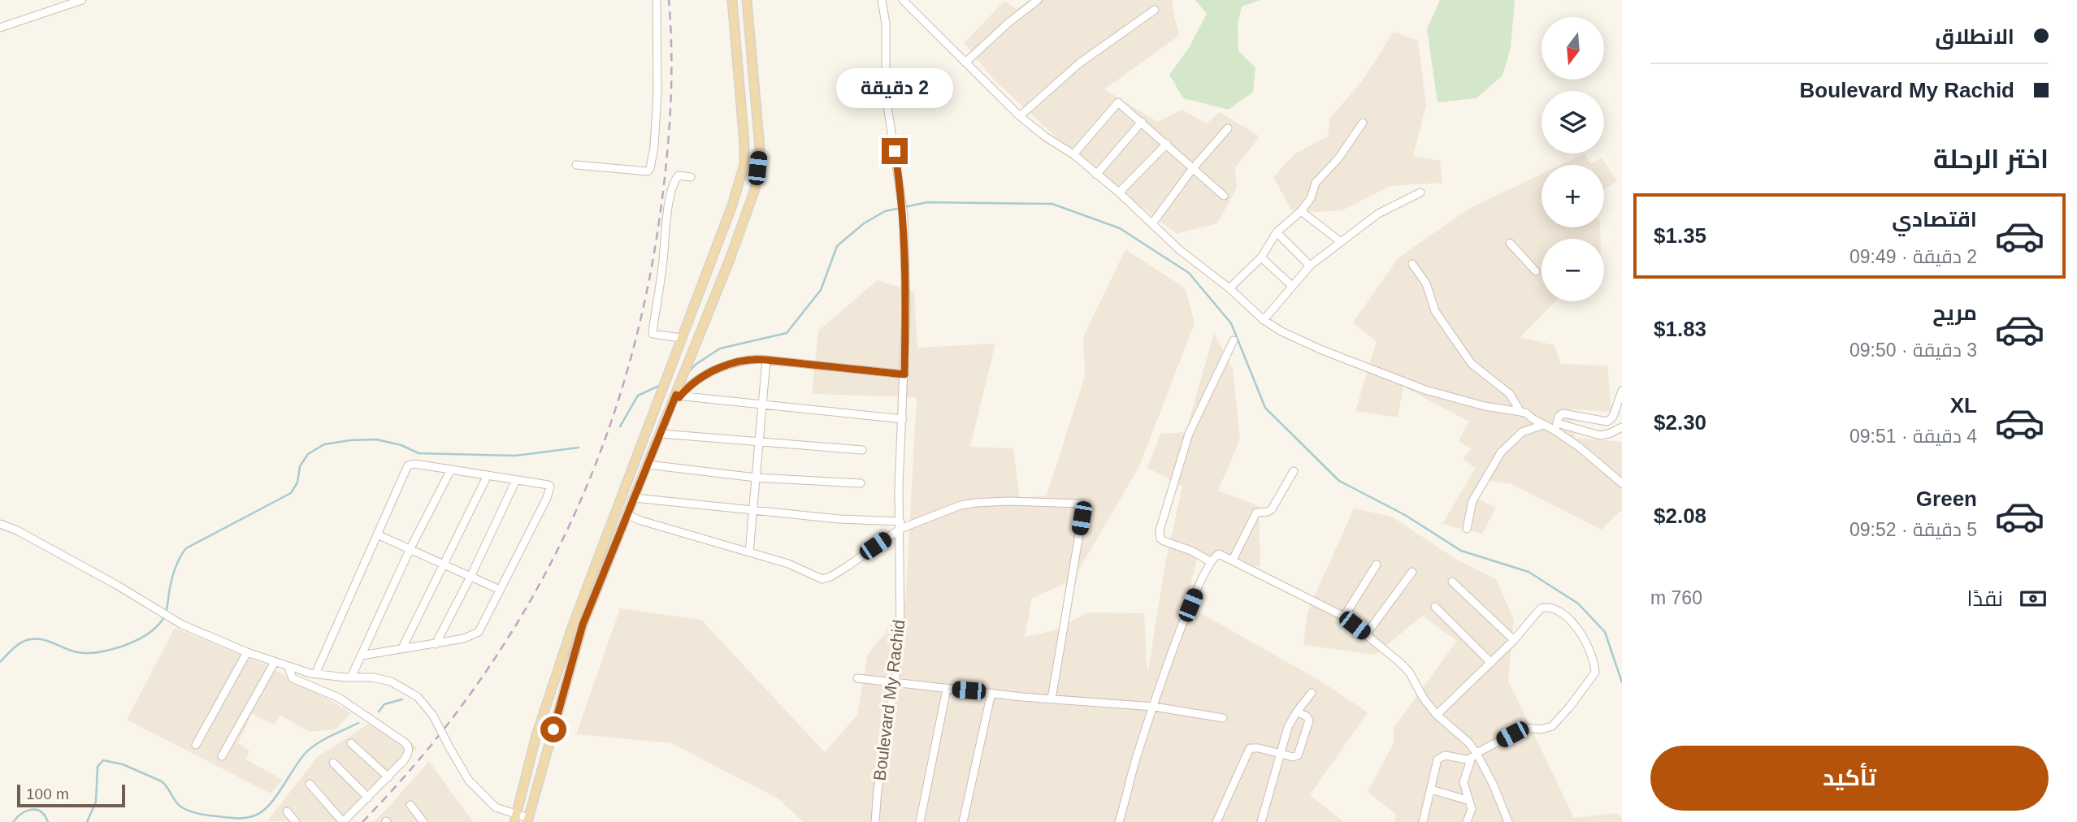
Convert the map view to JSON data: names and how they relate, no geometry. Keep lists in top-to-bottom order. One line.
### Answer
{"streets":{"street":["Boulevard My Rachid"]},"scale_bar":"100 m","north":"bottom","page":{"banner":["الانطلاق","Boulevard My Rachid"],"map_buttons":["+","−"],"bubble":"2 دقيقة","heading":"اختر الرحلة","list":[{"name":"اقتصادي","note":"2 دقيقة · 09:49","value":"$1.35"},{"name":"مريح","note":"3 دقيقة · 09:50","value":"$1.83"},{"name":"XL","note":"4 دقيقة · 09:51","value":"$2.30"},{"name":"Green","note":"5 دقيقة · 09:52","value":"$2.08"}],"pay":["نقدًا","760 m"],"buttons":"تأكيد","scale":"100 m"}}
